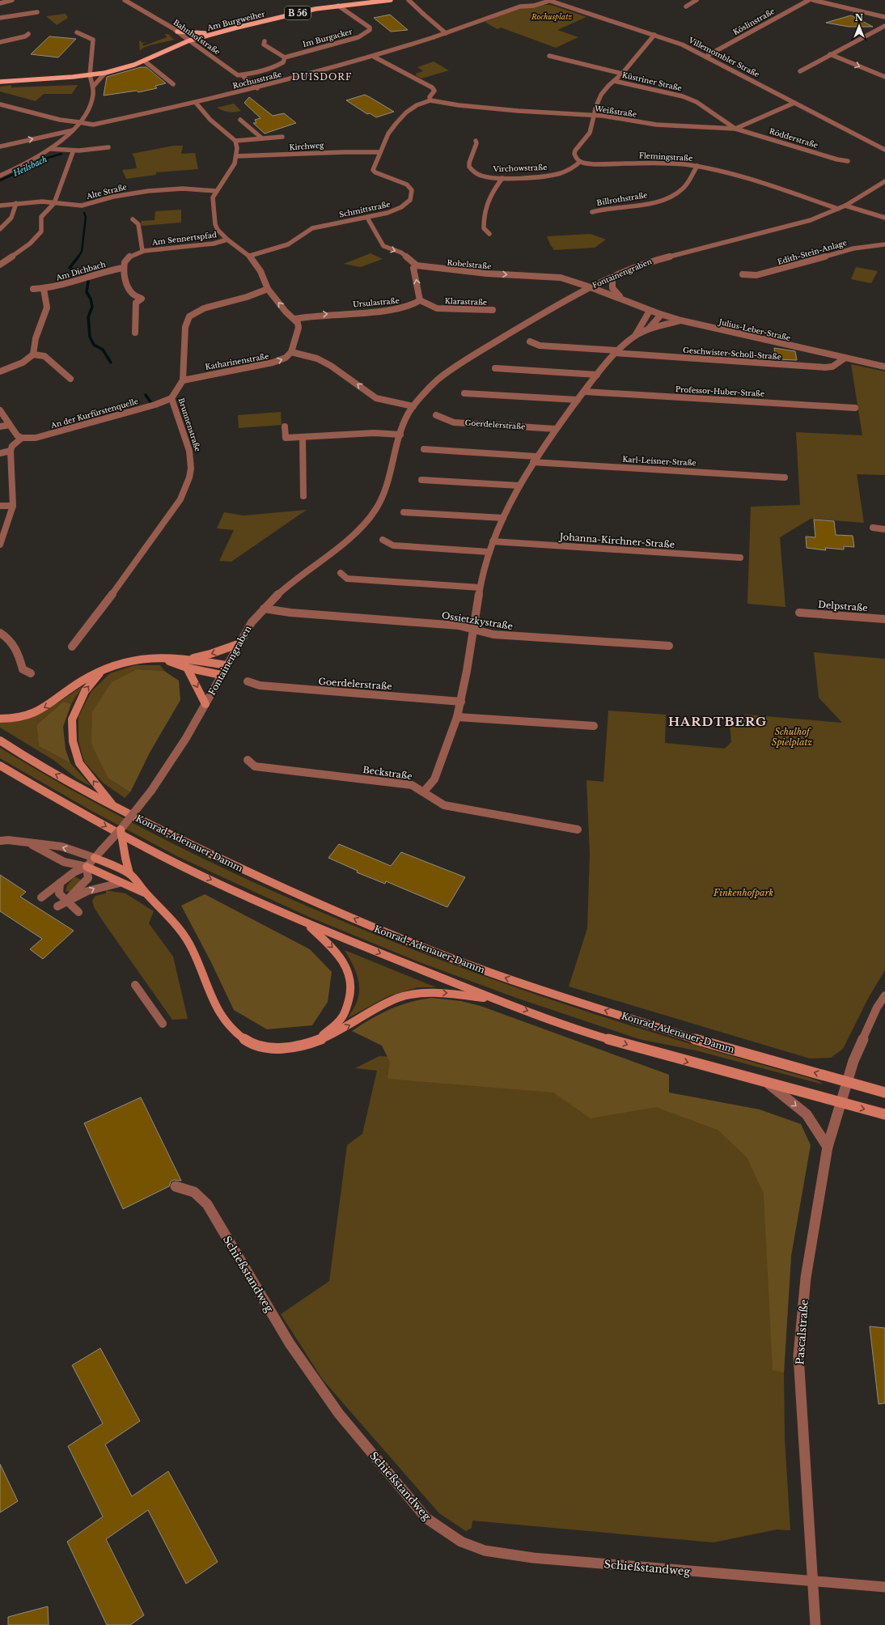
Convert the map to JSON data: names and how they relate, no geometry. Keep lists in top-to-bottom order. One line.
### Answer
{"streets":{"main road":["B 56","Am Burgweiher","Konrad-Adenauer-Damm"],"street":["Köslinstraße","Bahnhofstraße","Im Burgacker","Villemombler Straße","Rochusstraße","Küstriner Straße","Weißstraße","Rödderstraße","Kirchweg","Flemingstraße","Virchowstraße","Alte Straße","Billrothstraße","Schmittstraße","Am Sennertspfad","Edith-Stein-Anlage","Robelstraße","Am Dichbach","Fontainengraben","Klarastraße","Ursulastraße","Julius-Leber-Straße","Geschwister-Scholl-Straße","Katharinenstraße","Professor-Huber-Straße","An der Kurfürstenquelle","Brunnenstraße","Goerdelerstraße","Karl-Leisner-Straße","Johanna-Kirchner-Straße","Delpstraße","Ossietzkystraße","Beckstraße","Schießstandweg","Pascalstraße"]},"crossings":[["Am Burgweiher","Bahnhofstraße"],["Am Burgweiher","Im Burgacker"],["Köslinstraße","Villemombler Straße"],["Bahnhofstraße","Im Burgacker"],["Bahnhofstraße","Rochusstraße"],["Villemombler Straße","Rochusstraße"],["Villemombler Straße","Weißstraße"],["Küstriner Straße","Weißstraße"],["Küstriner Straße","Rödderstraße"],["Weißstraße","Rödderstraße"],["Weißstraße","Schmittstraße"],["Kirchweg","Schmittstraße"],["Flemingstraße","Virchowstraße"],["Flemingstraße","Billrothstraße"],["Flemingstraße","Fontainengraben"],["Am Sennertspfad","Am Dichbach"],["Robelstraße","Fontainengraben"],["Robelstraße","Julius-Leber-Straße"],["Fontainengraben","Julius-Leber-Straße"],["Fontainengraben","Ossietzkystraße"],["Klarastraße","Ursulastraße"],["Julius-Leber-Straße","Geschwister-Scholl-Straße"],["Katharinenstraße","Brunnenstraße"],["An der Kurfürstenquelle","Brunnenstraße"],["Konrad-Adenauer-Damm","Pascalstraße"],["Schießstandweg","Pascalstraße"]],"one_way":["Robelstraße","Ursulastraße","Katharinenstraße"],"districts":["DUISDORF","HARDTBERG"],"water":["Heilsbach"],"parks":["Rochusplatz","Schulhof Spielplatz","Finkenhofpark"],"north":"top"}
